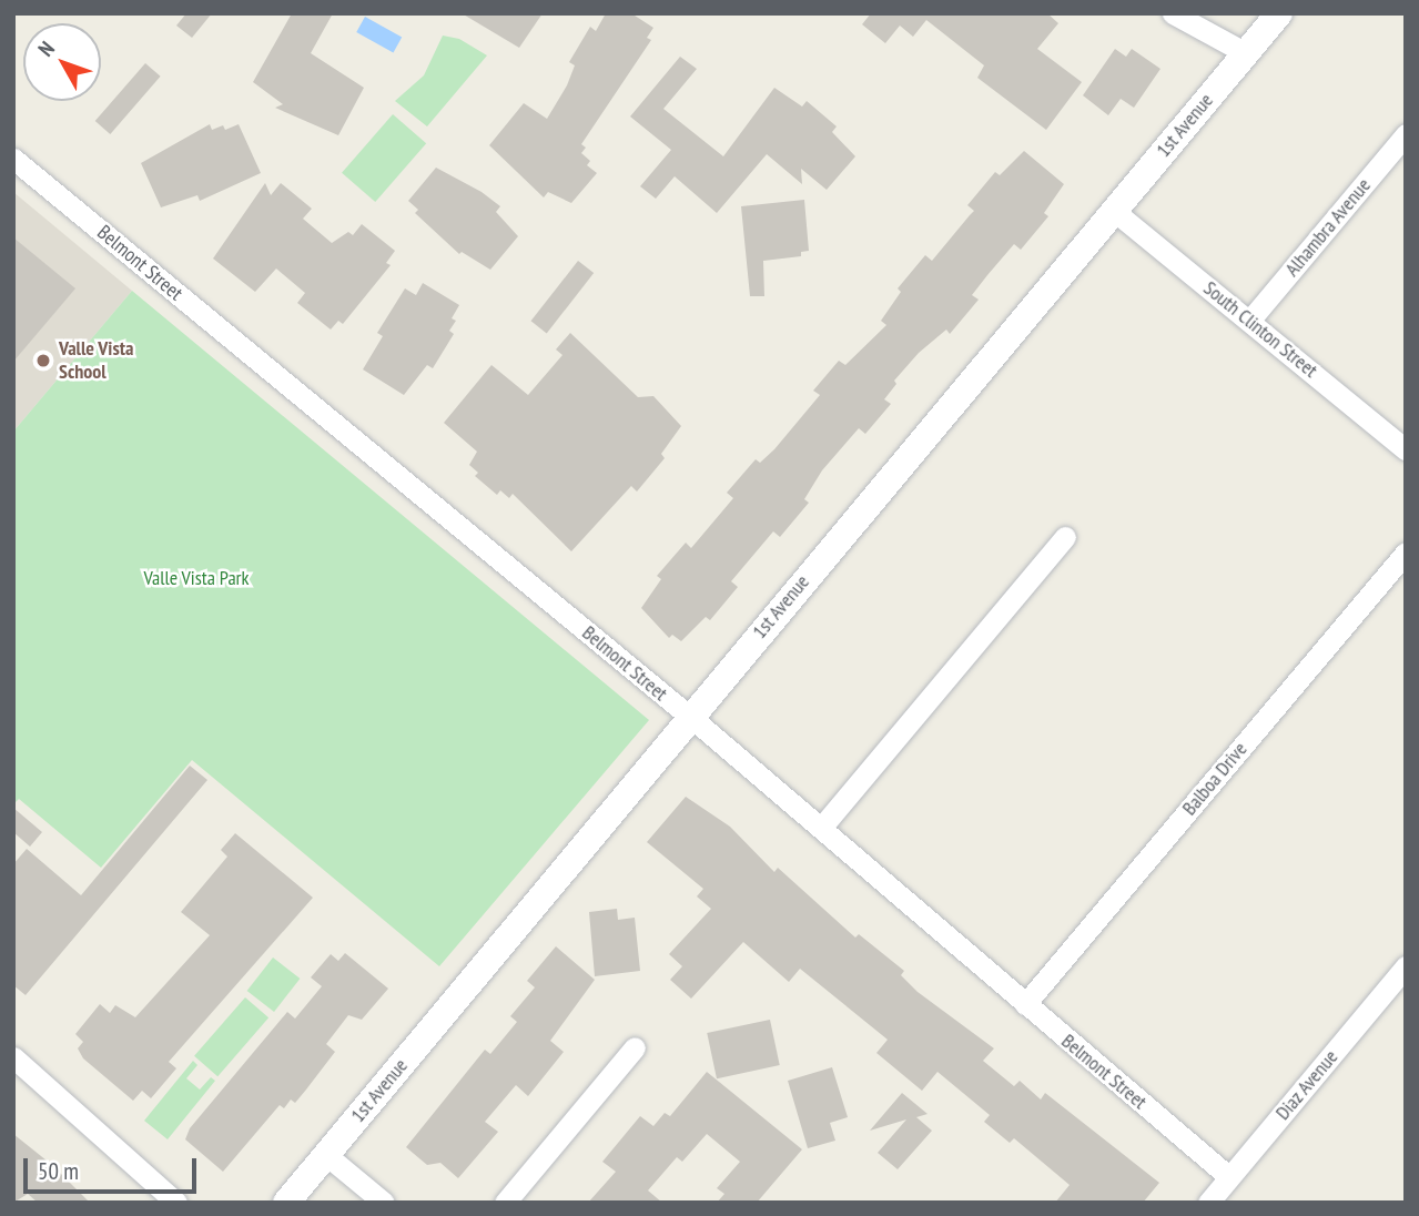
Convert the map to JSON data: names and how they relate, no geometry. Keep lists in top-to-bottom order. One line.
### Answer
{"streets":{"street":["1st Avenue","Alhambra Avenue","Belmont Street","South Clinton Street","Balboa Drive","Diaz Avenue"]},"crossings":[["1st Avenue","Belmont Street"],["1st Avenue","South Clinton Street"],["Alhambra Avenue","South Clinton Street"],["Belmont Street","Balboa Drive"],["Belmont Street","Diaz Avenue"]],"parks":["Valle Vista Park"],"places":["Valle Vista School"],"scale_bar":"50 m","north":"top left"}
